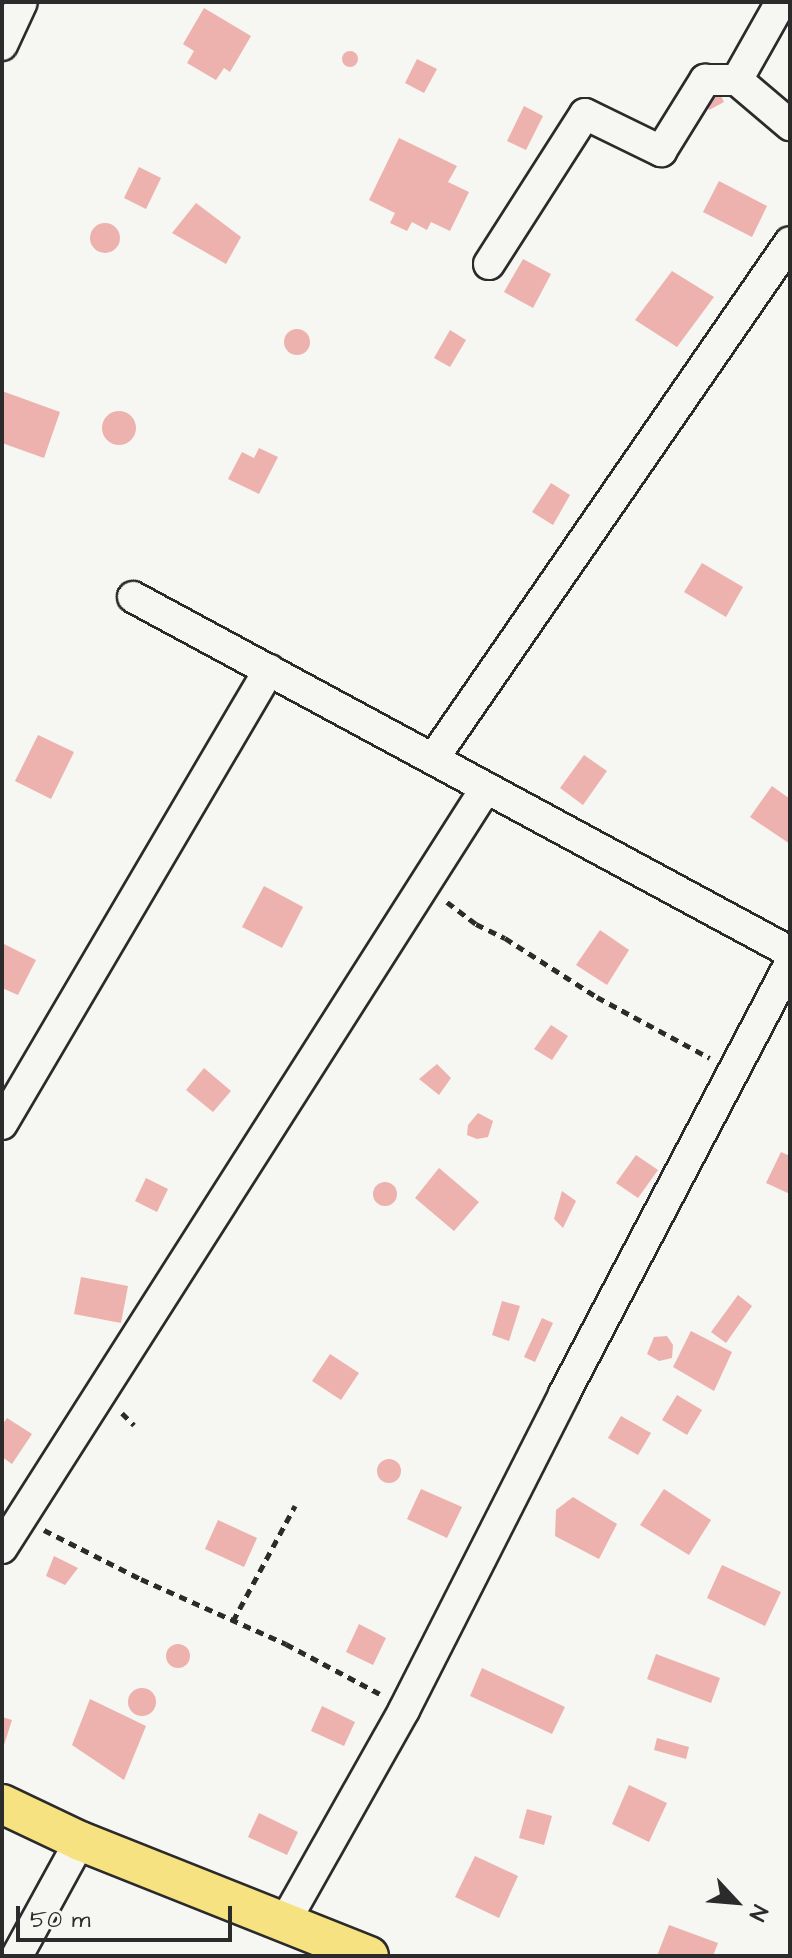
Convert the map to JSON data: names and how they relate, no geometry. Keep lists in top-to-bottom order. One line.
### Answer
{"scale_bar":"50 m","north":"bottom right"}
